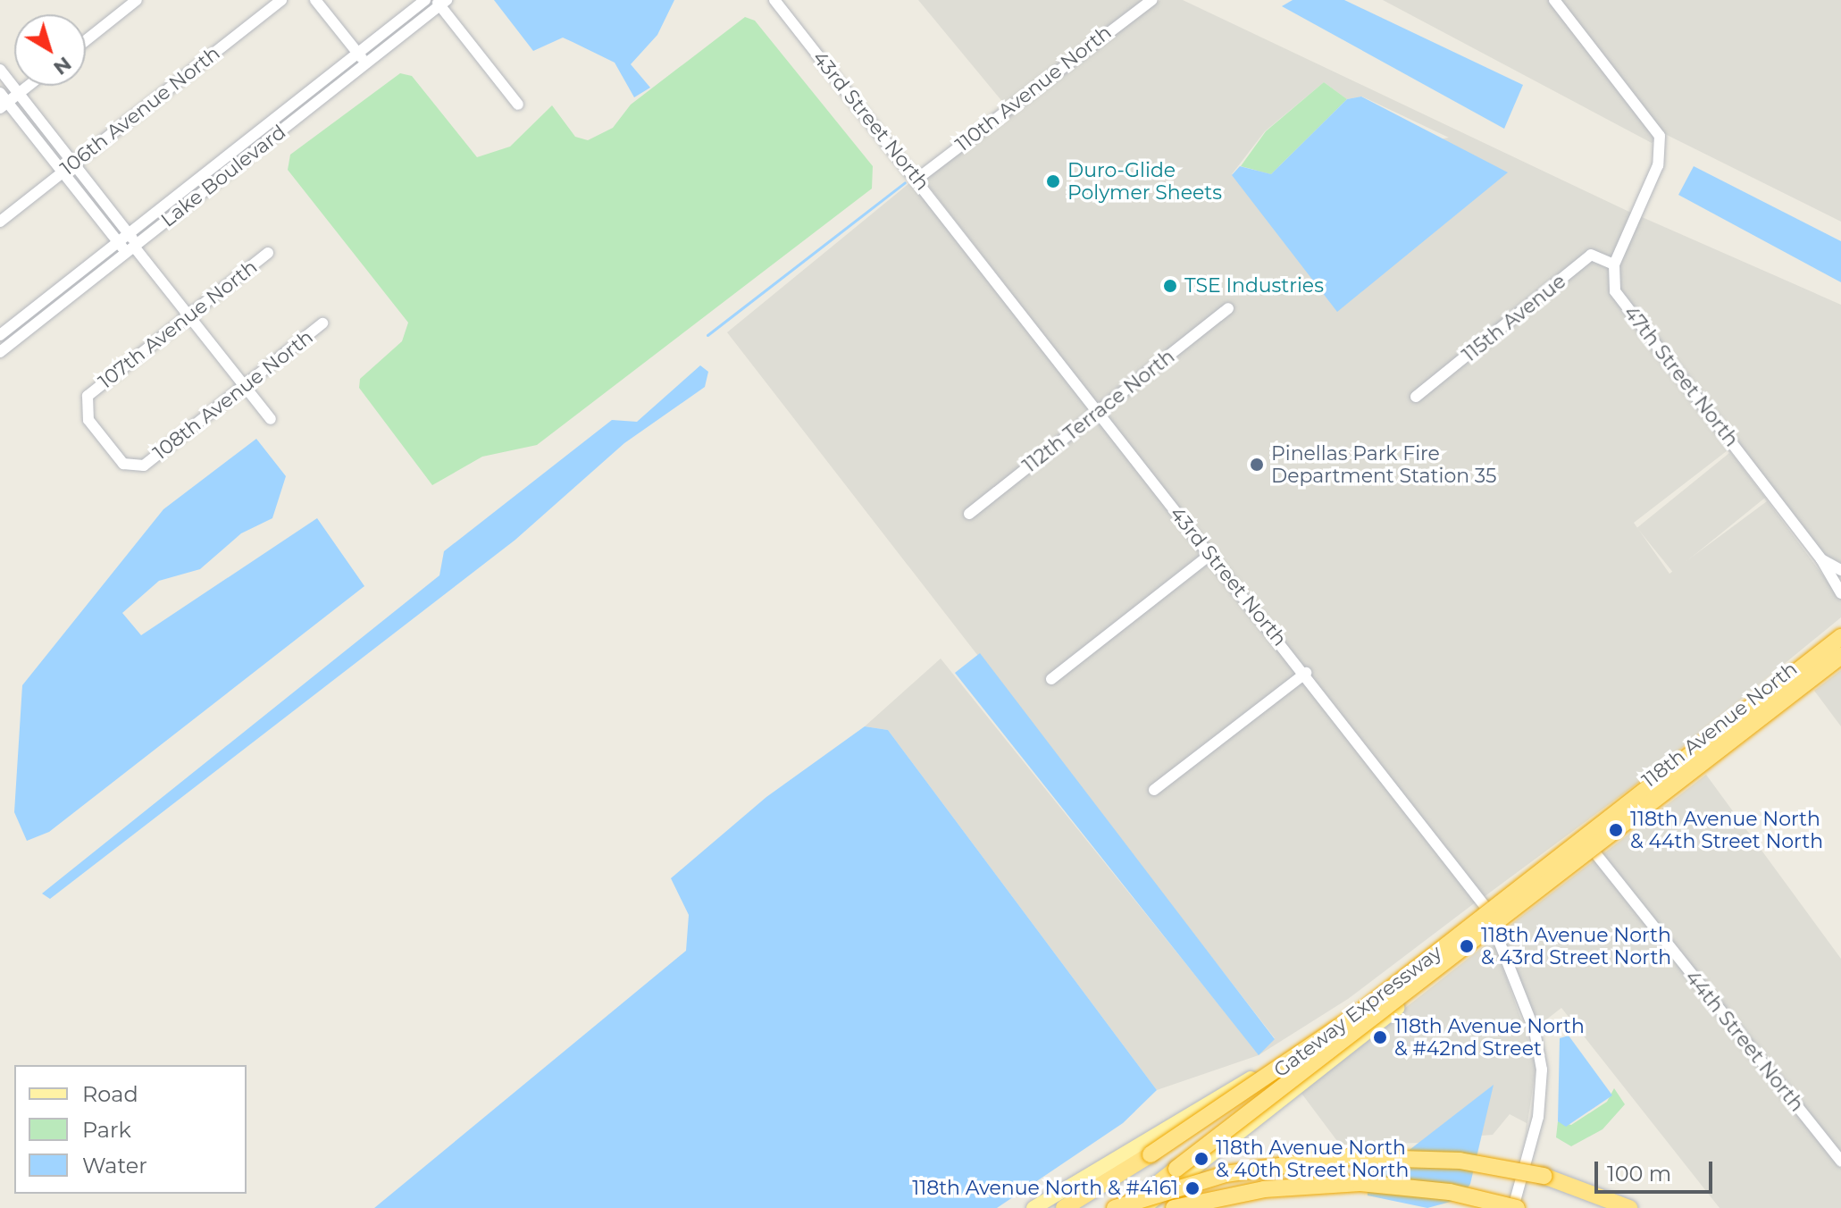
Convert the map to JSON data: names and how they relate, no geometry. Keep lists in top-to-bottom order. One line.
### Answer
{"streets":{"highway":["Gateway Expressway"],"main road":["118th Avenue North"],"street":["110th Avenue North","106th Avenue North","43rd Street North","Lake Boulevard","115th Avenue","107th Avenue North","47th Street North","108th Avenue North","112th Terrace North","44th Street North"]},"crossings":[["110th Avenue North","43rd Street North"],["43rd Street North","112th Terrace North"],["43rd Street North","118th Avenue North"],["115th Avenue","47th Street North"],["107th Avenue North","108th Avenue North"],["118th Avenue North","44th Street North"]],"places":["Duro-Glide Polymer Sheets","TSE Industries","Pinellas Park Fire Department Station 35","118th Avenue North & 44th Street North","118th Avenue North & 43rd Street North","118th Avenue North & #42nd Street","118th Avenue North & 40th Street North","118th Avenue North & #4161"],"legend":["Road","Park","Water"],"scale_bar":"100 m","north":"bottom right"}
